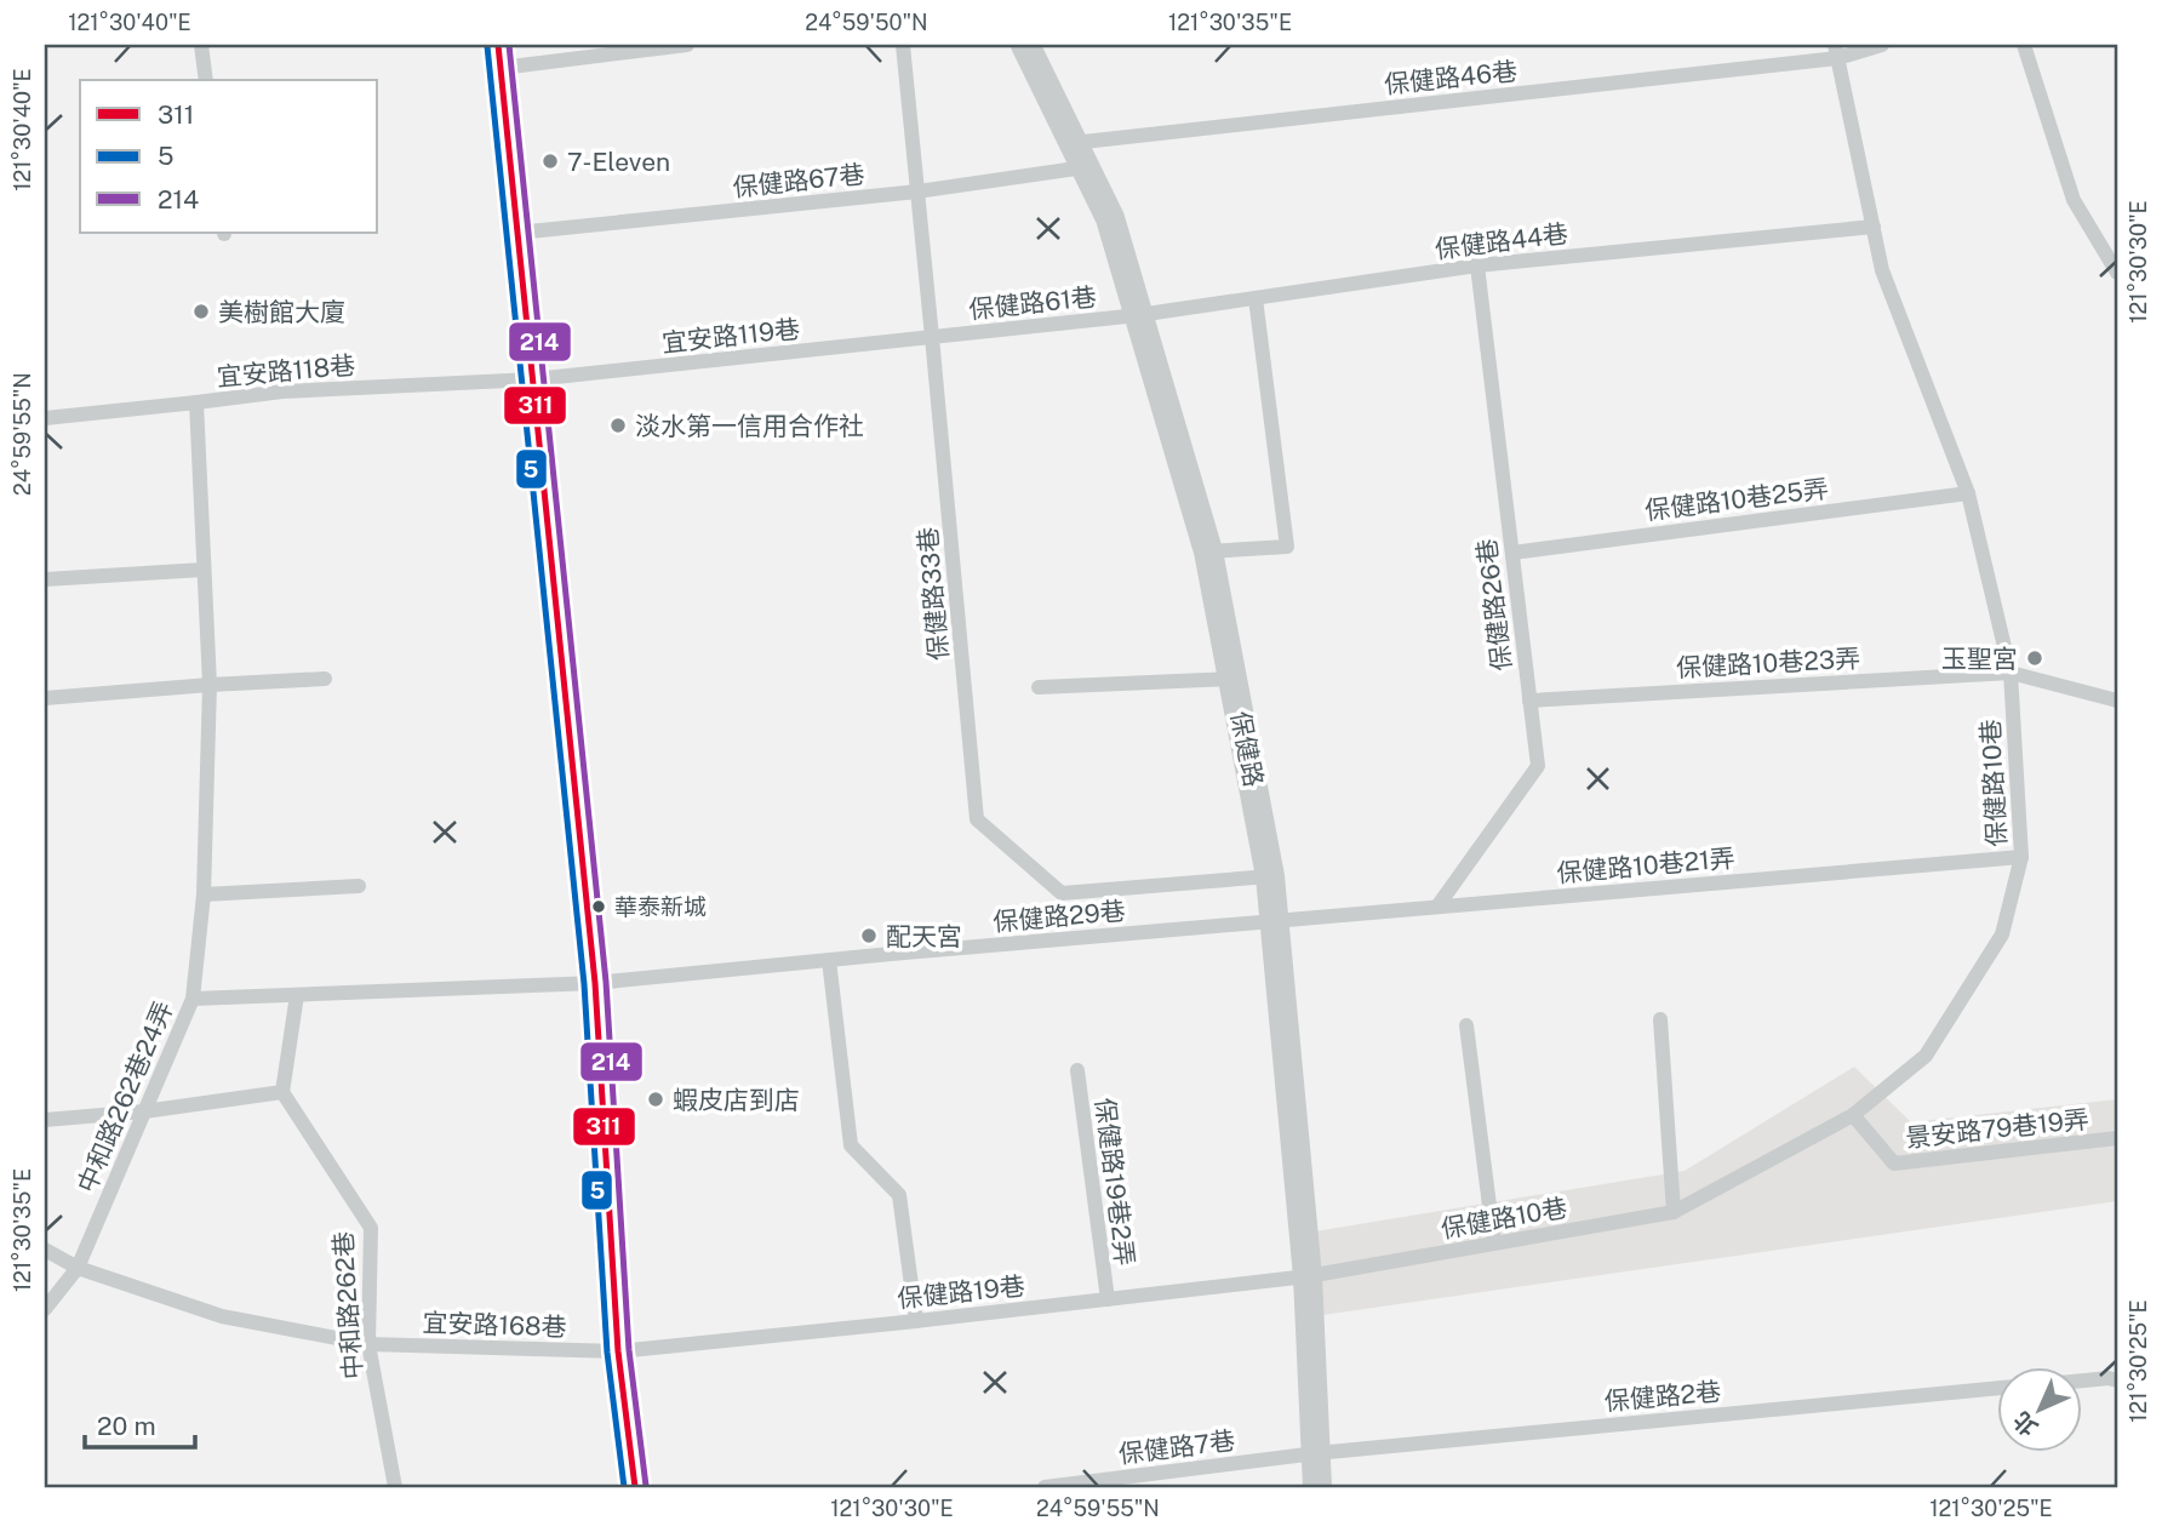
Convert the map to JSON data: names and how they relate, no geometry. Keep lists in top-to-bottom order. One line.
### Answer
{"streets":{"street":["保健路"],"lane":["保健路46巷","保健路67巷","保健路44巷","保健路61巷","宜安路119巷","宜安路118巷","保健路10巷25弄","保健路33巷","保健路26巷","保健路10巷23弄","保健路10巷","保健路10巷21弄","保健路29巷","中和路262巷24弄","景安路79巷19弄","保健路19巷2弄","保健路19巷","中和路262巷","宜安路168巷","保健路2巷","保健路7巷"]},"crossings":[["保健路46巷","保健路67巷"],["保健路46巷","保健路"],["保健路46巷","保健路10巷"],["保健路67巷","保健路33巷"],["保健路67巷","保健路"],["保健路44巷","保健路61巷"],["保健路44巷","保健路26巷"],["保健路44巷","保健路"],["保健路44巷","保健路10巷"],["保健路61巷","宜安路119巷"],["保健路61巷","保健路33巷"],["保健路61巷","保健路"],["宜安路119巷","宜安路118巷"],["宜安路119巷","保健路33巷"],["宜安路118巷","中和路262巷24弄"],["保健路10巷25弄","保健路26巷"],["保健路10巷25弄","保健路10巷"],["保健路33巷","保健路"],["保健路26巷","保健路10巷23弄"],["保健路26巷","保健路10巷21弄"],["保健路10巷23弄","保健路10巷"],["保健路","保健路10巷"],["保健路","保健路10巷21弄"],["保健路","保健路29巷"],["保健路","保健路19巷"],["保健路","保健路2巷"],["保健路","保健路7巷"],["保健路10巷","保健路10巷21弄"],["保健路10巷","景安路79巷19弄"],["保健路10巷","保健路19巷"],["保健路10巷21弄","保健路29巷"],["中和路262巷24弄","宜安路168巷"],["保健路19巷2弄","保健路19巷"],["保健路19巷","宜安路168巷"],["中和路262巷","宜安路168巷"],["保健路2巷","保健路7巷"]],"places":["7-Eleven","美樹館大廈","淡水第一信用合作社","玉聖宮","華泰新城","配天宮","蝦皮店到店"],"lines":["transit line 311","transit line 214","transit line 5"],"legend":["311","5","214"],"scale_bar":"20 m","north":"bottom left","coordinates":["121°30'40\"E","24°59'50\"N","121°30'35\"E","121°30'30\"E","24°59'55\"N","121°30'25\"E"]}
